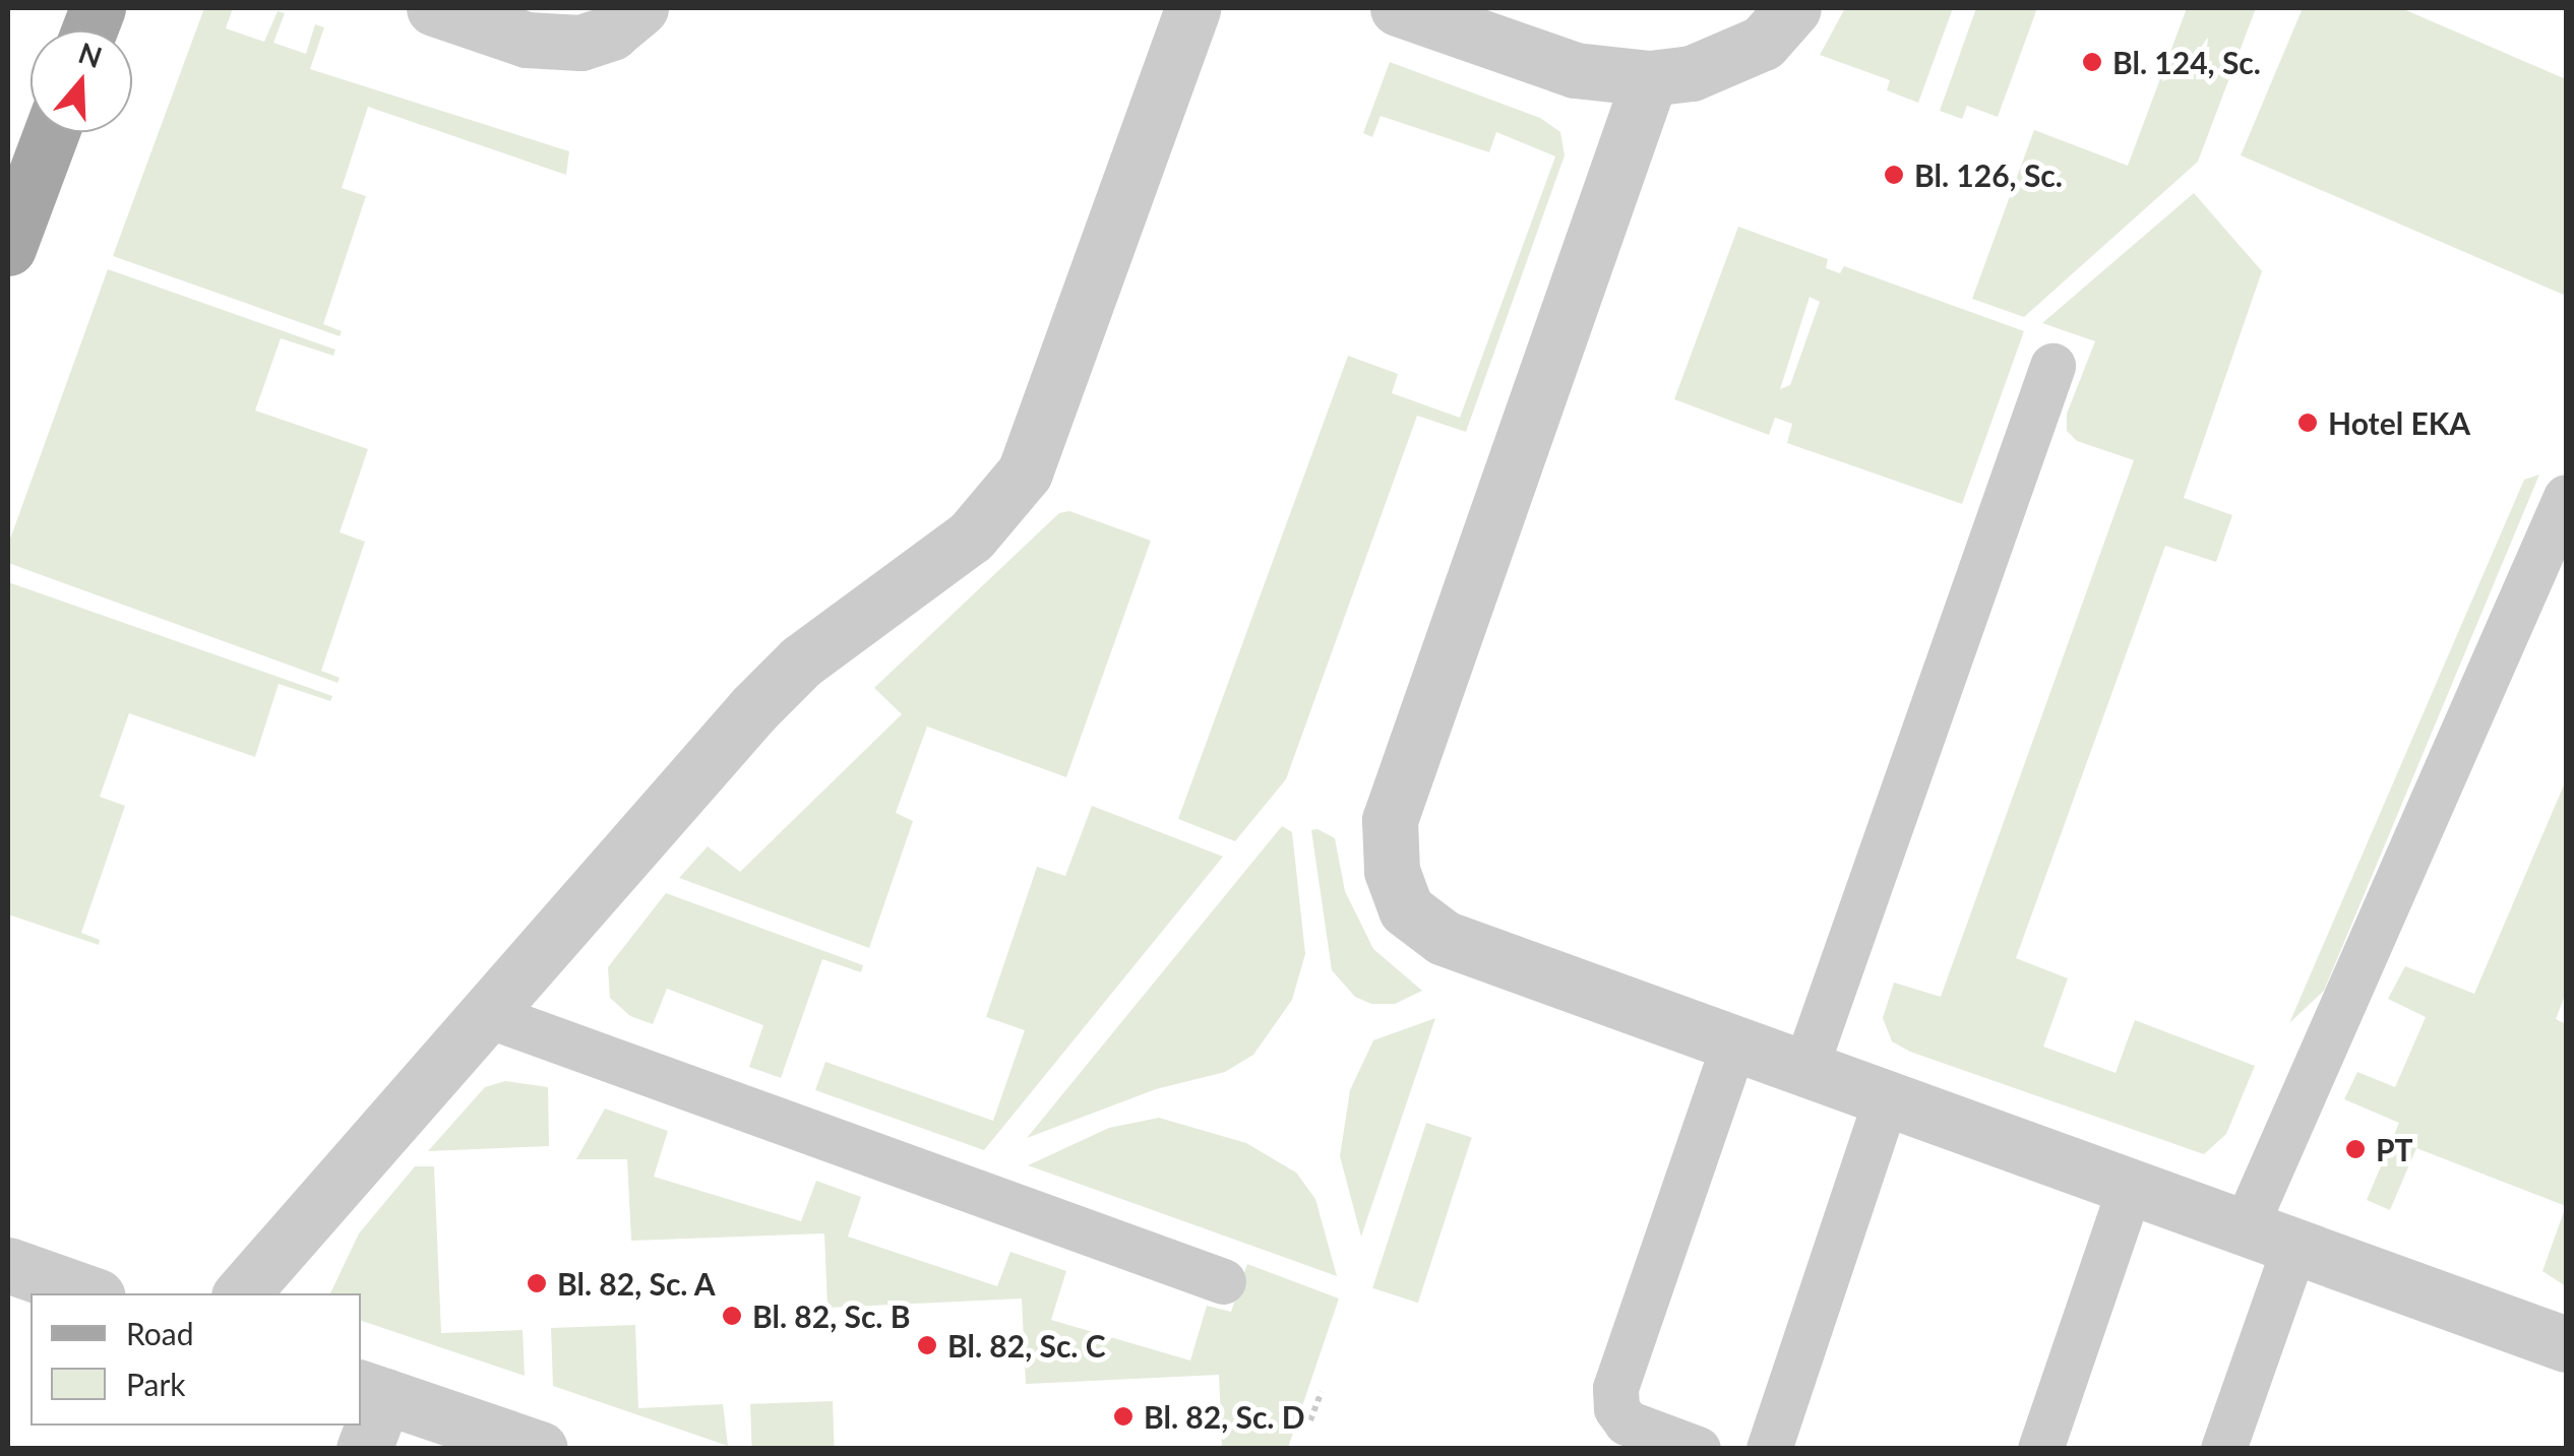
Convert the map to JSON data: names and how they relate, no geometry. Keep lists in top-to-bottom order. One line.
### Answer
{"places":["Bl. 124, Sc.","Bl. 126, Sc.","Hotel EKA","PT","Bl. 82, Sc. A","Bl. 82, Sc. B","Bl. 82, Sc. C","Bl. 82, Sc. D"],"legend":["Road","Park"],"north":"top"}
